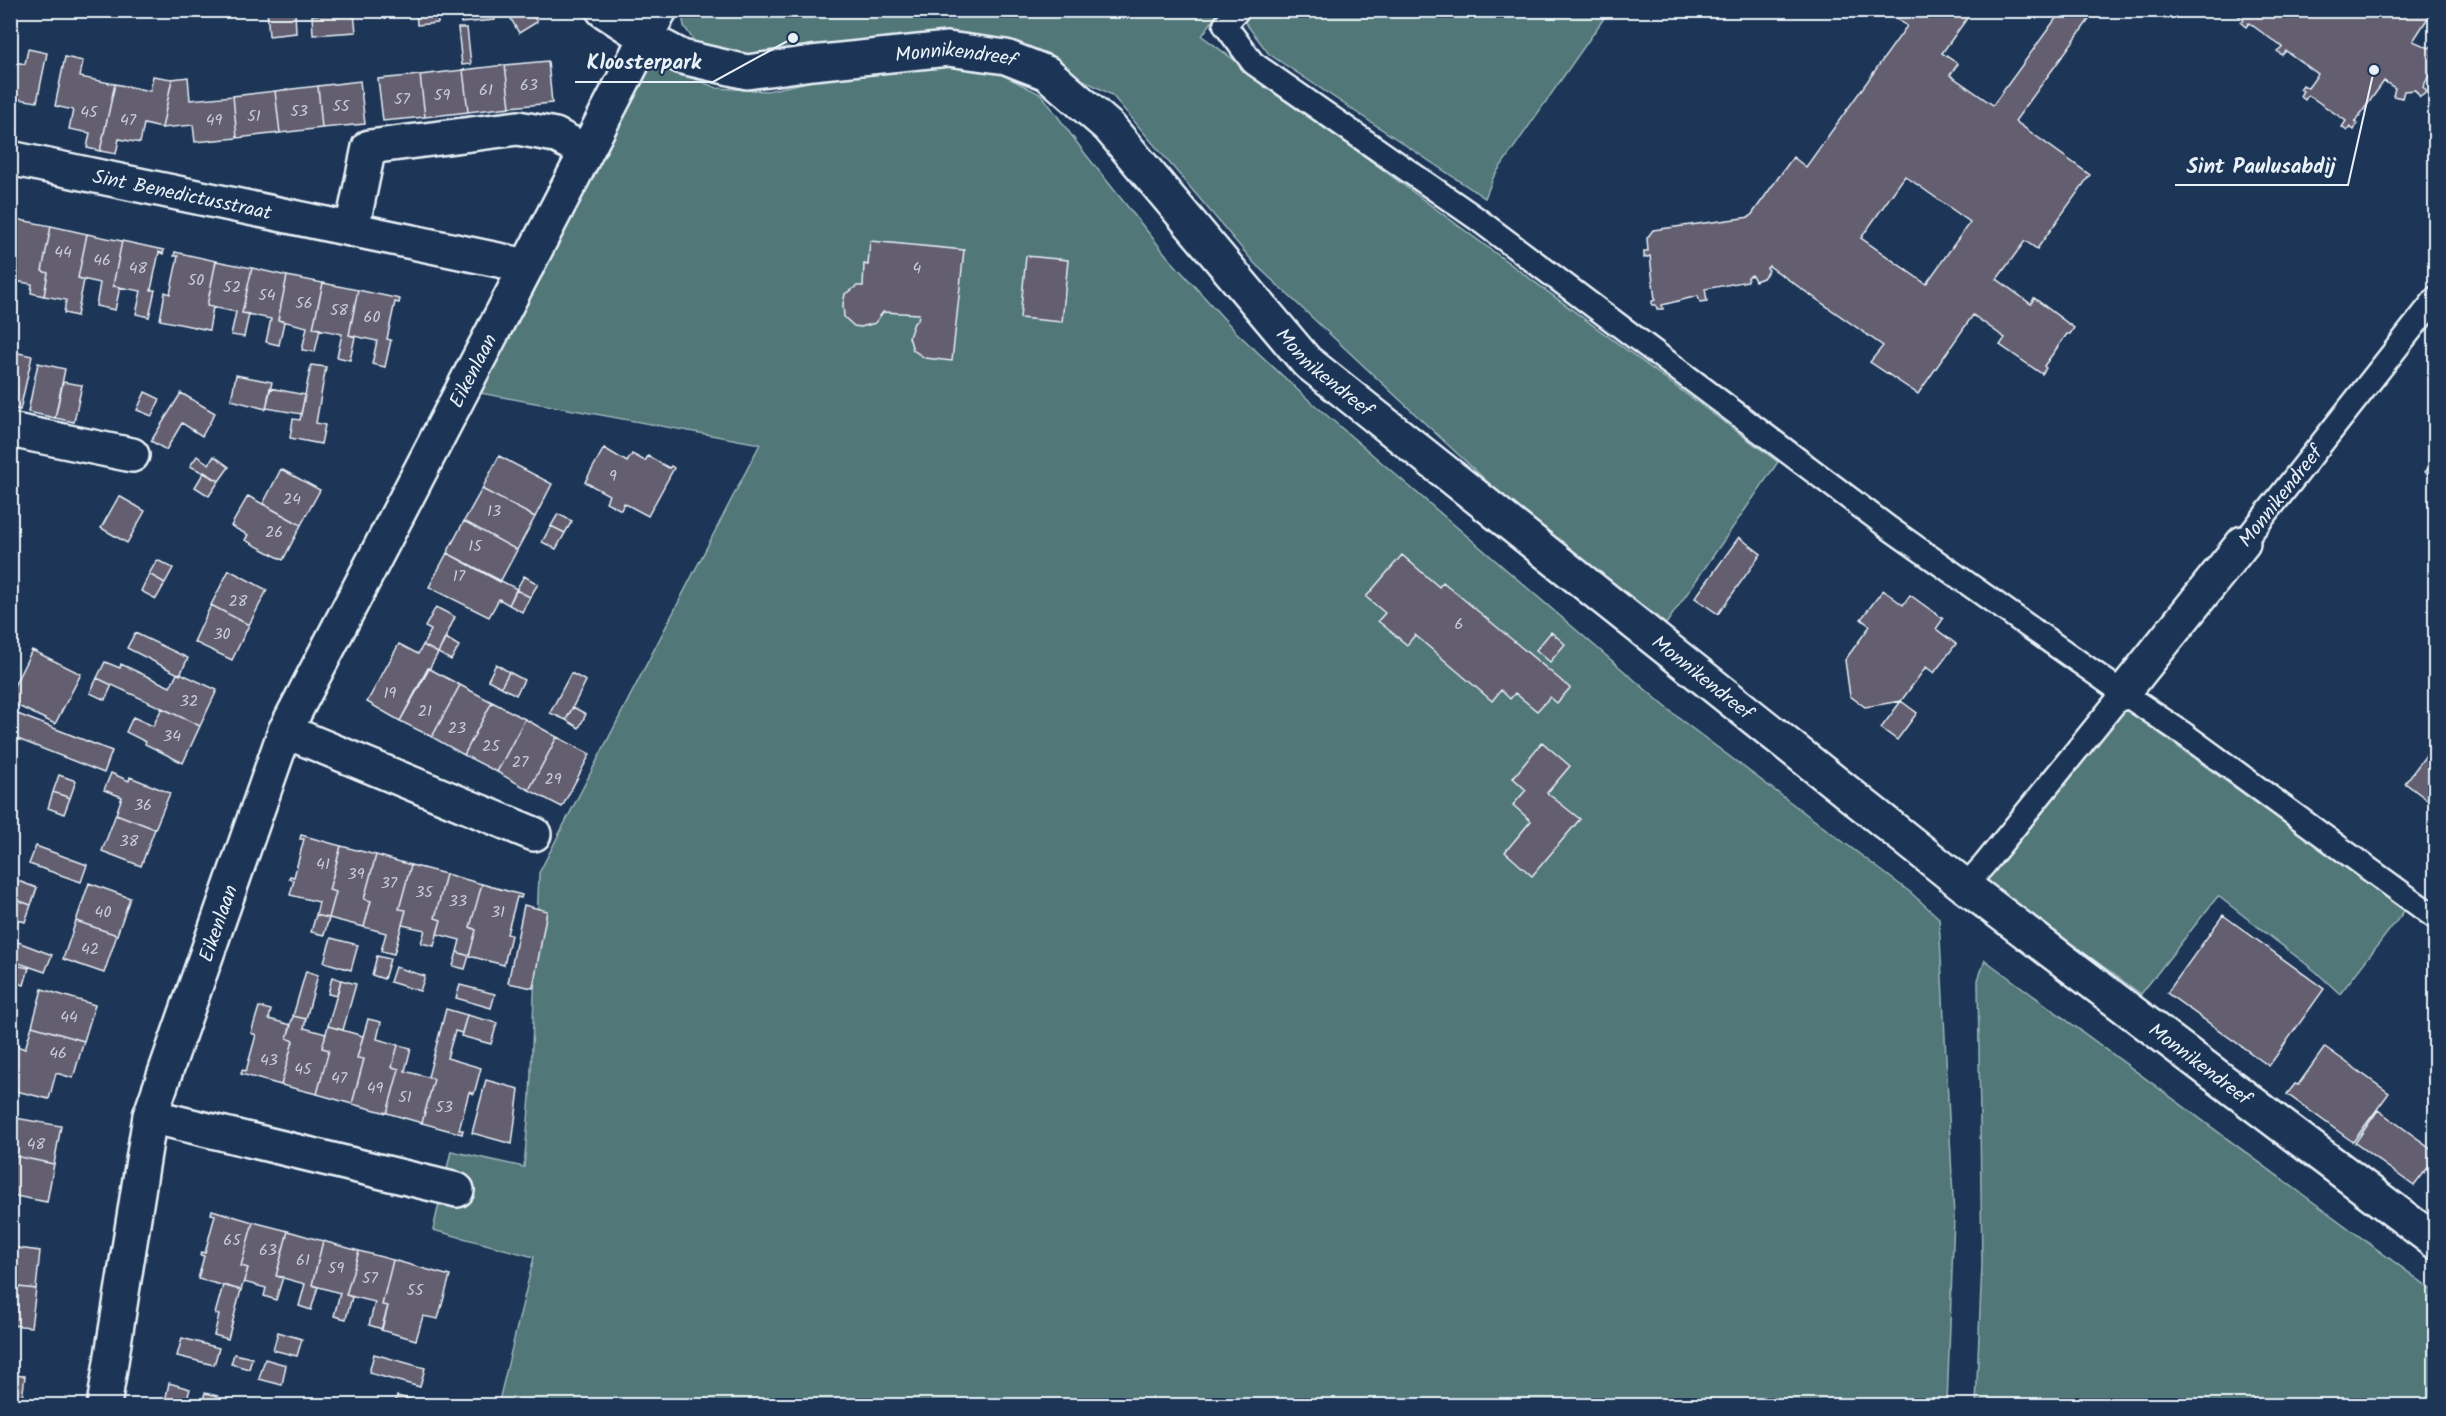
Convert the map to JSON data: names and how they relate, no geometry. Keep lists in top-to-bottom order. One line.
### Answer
{"streets":{"street":["Monnikendreef","Sint Benedictusstraat","Eikenlaan"]},"crossings":[["Monnikendreef","Eikenlaan"],["Sint Benedictusstraat","Eikenlaan"]],"places":["Kloosterpark","Sint Paulusabdij"],"house_numbers":["63","61","59","57","55","53","45","51","47","49","44","46","48","4","50","52","54","56","58","60","9","24","13","26","15","17","28","6","30","19","32","21","23","34","25","27","29","36","38","41","39","37","35","33","40","31","42","44","46","43","45","47","49","51","53","48","65","63","61","59","57","55"]}
